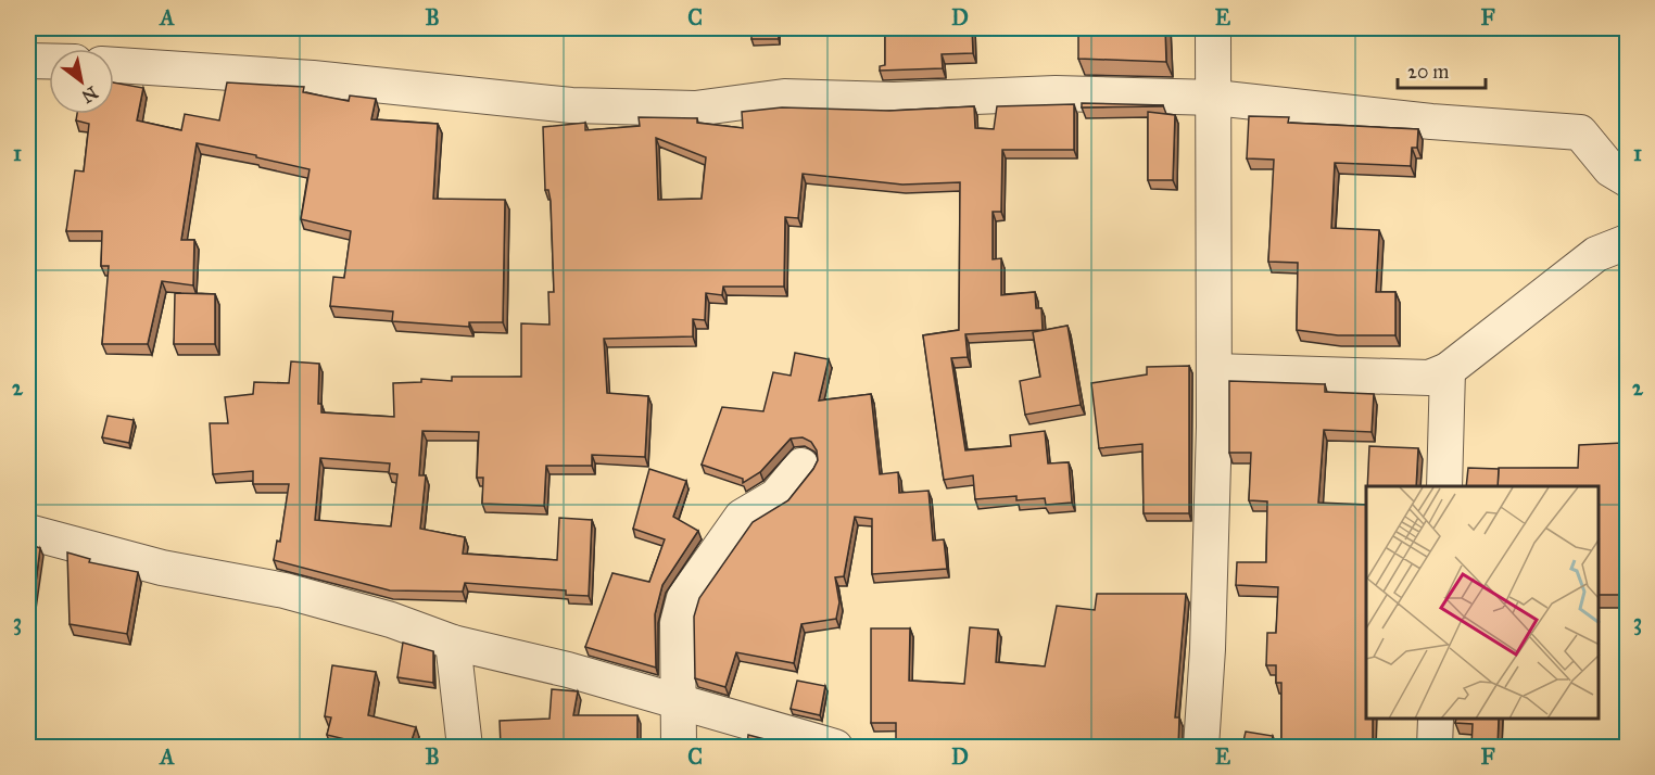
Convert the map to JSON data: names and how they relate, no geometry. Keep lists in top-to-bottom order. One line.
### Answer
{"scale_bar":"20 m","north":"bottom right","grid":{"columns":["A","B","C","D","E","F"],"rows":["1","2","3"]}}
